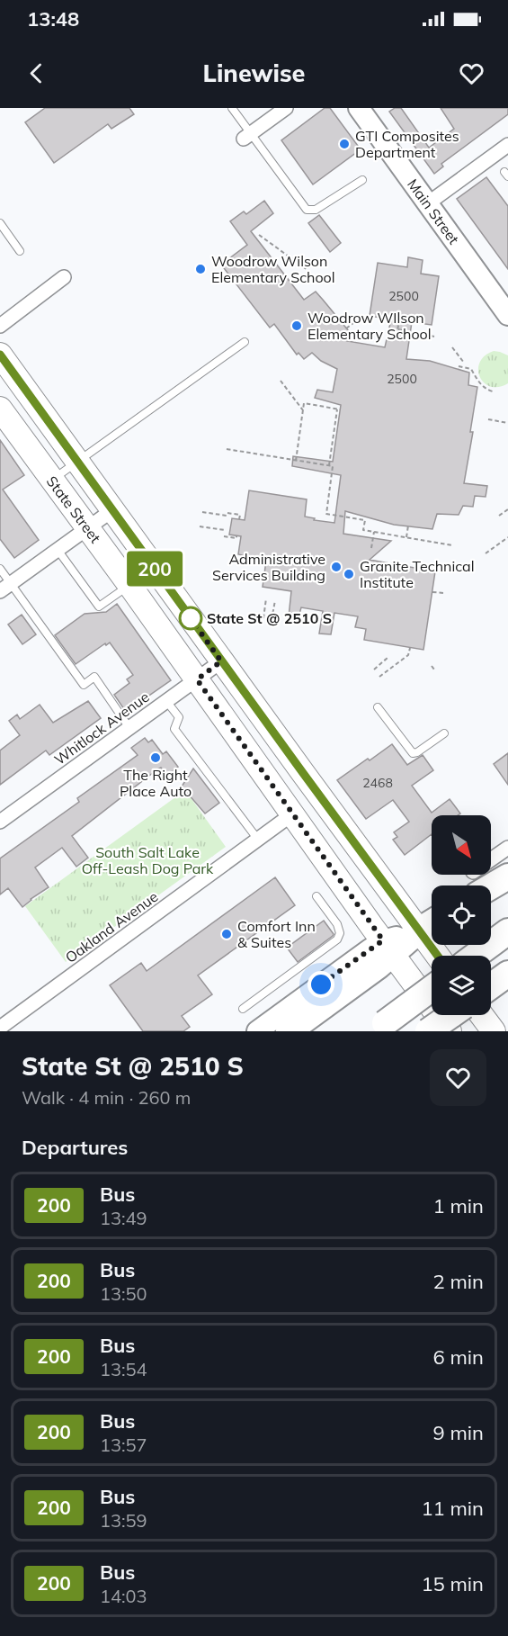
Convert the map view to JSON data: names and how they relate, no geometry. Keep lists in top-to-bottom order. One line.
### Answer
{"streets":{"main road":["State Street"],"street":["Main Street","Whitlock Avenue","Oakland Avenue"]},"crossings":[["State Street","Whitlock Avenue"],["State Street","Oakland Avenue"]],"parks":["South Salt Lake Off-Leash Dog Park"],"places":["GTI Composites Department","Woodrow Wilson Elementary School","Woodrow WIlson Elementary School","Administrative Services Building","Granite Technical Institute","State St @ 2510 S","The Right Place Auto","Comfort Inn & Suites"],"lines":["bus line 200"],"house_numbers":["2500","2500","2468"],"north":"bottom right","page":{"status":"13:48","header":"Linewise","on_map":"200","heading":[["State St @ 2510 S","Walk · 4 min · 260 m"],"Departures"],"list":[{"mark":"200","name":"Bus","note":"13:49","value":"1 min"},{"mark":"200","name":"Bus","note":"13:50","value":"2 min"},{"mark":"200","name":"Bus","note":"13:54","value":"6 min"},{"mark":"200","name":"Bus","note":"13:57","value":"9 min"},{"mark":"200","name":"Bus","note":"13:59","value":"11 min"},{"mark":"200","name":"Bus","note":"14:03","value":"15 min"}]}}
